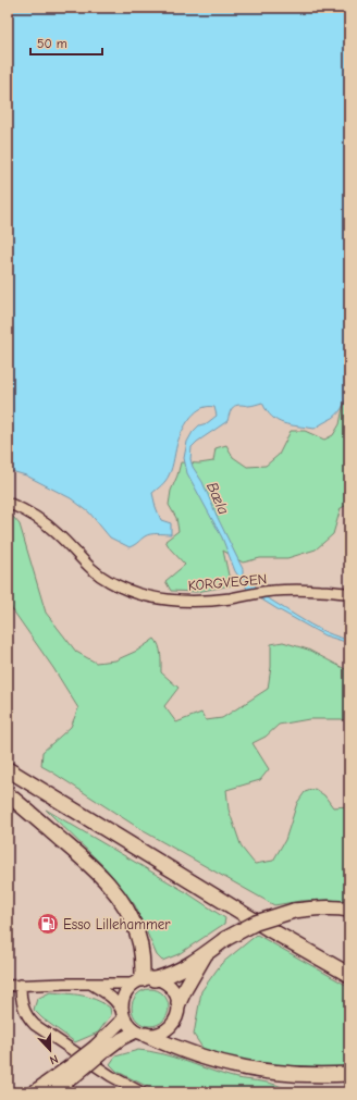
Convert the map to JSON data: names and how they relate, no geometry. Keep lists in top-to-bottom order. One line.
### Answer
{"streets":{"street":["KORGVEGEN"]},"water":["Bæla"],"places":{"fuel station":["Esso Lillehammer"]},"scale_bar":"50 m","north":"bottom"}
